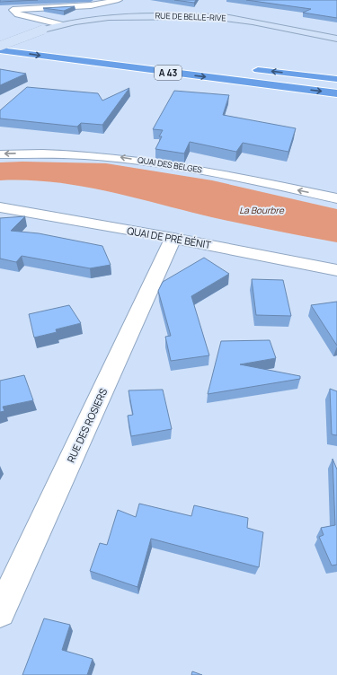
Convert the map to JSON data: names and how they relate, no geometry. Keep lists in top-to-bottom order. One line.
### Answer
{"streets":{"highway":["A 43"],"street":["RUE DE BELLE-RIVE","QUAI DES BELGES","QUAI DE PRÉ BÉNIT","RUE DES ROSIERS"]},"crossings":[["QUAI DE PRÉ BÉNIT","RUE DES ROSIERS"]],"one_way":["QUAI DES BELGES"],"water":["La Bourbre"]}
